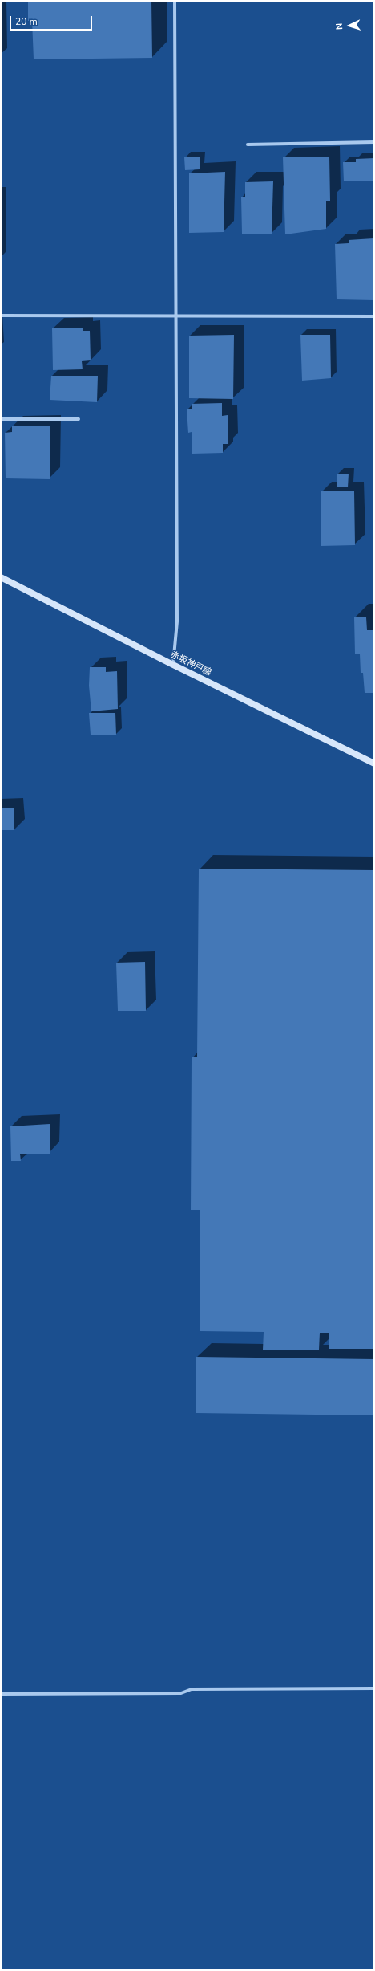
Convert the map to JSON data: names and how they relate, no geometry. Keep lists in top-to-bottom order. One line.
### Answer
{"streets":{"main road":["赤坂神戸線"]},"scale_bar":"20 m","north":"left"}
